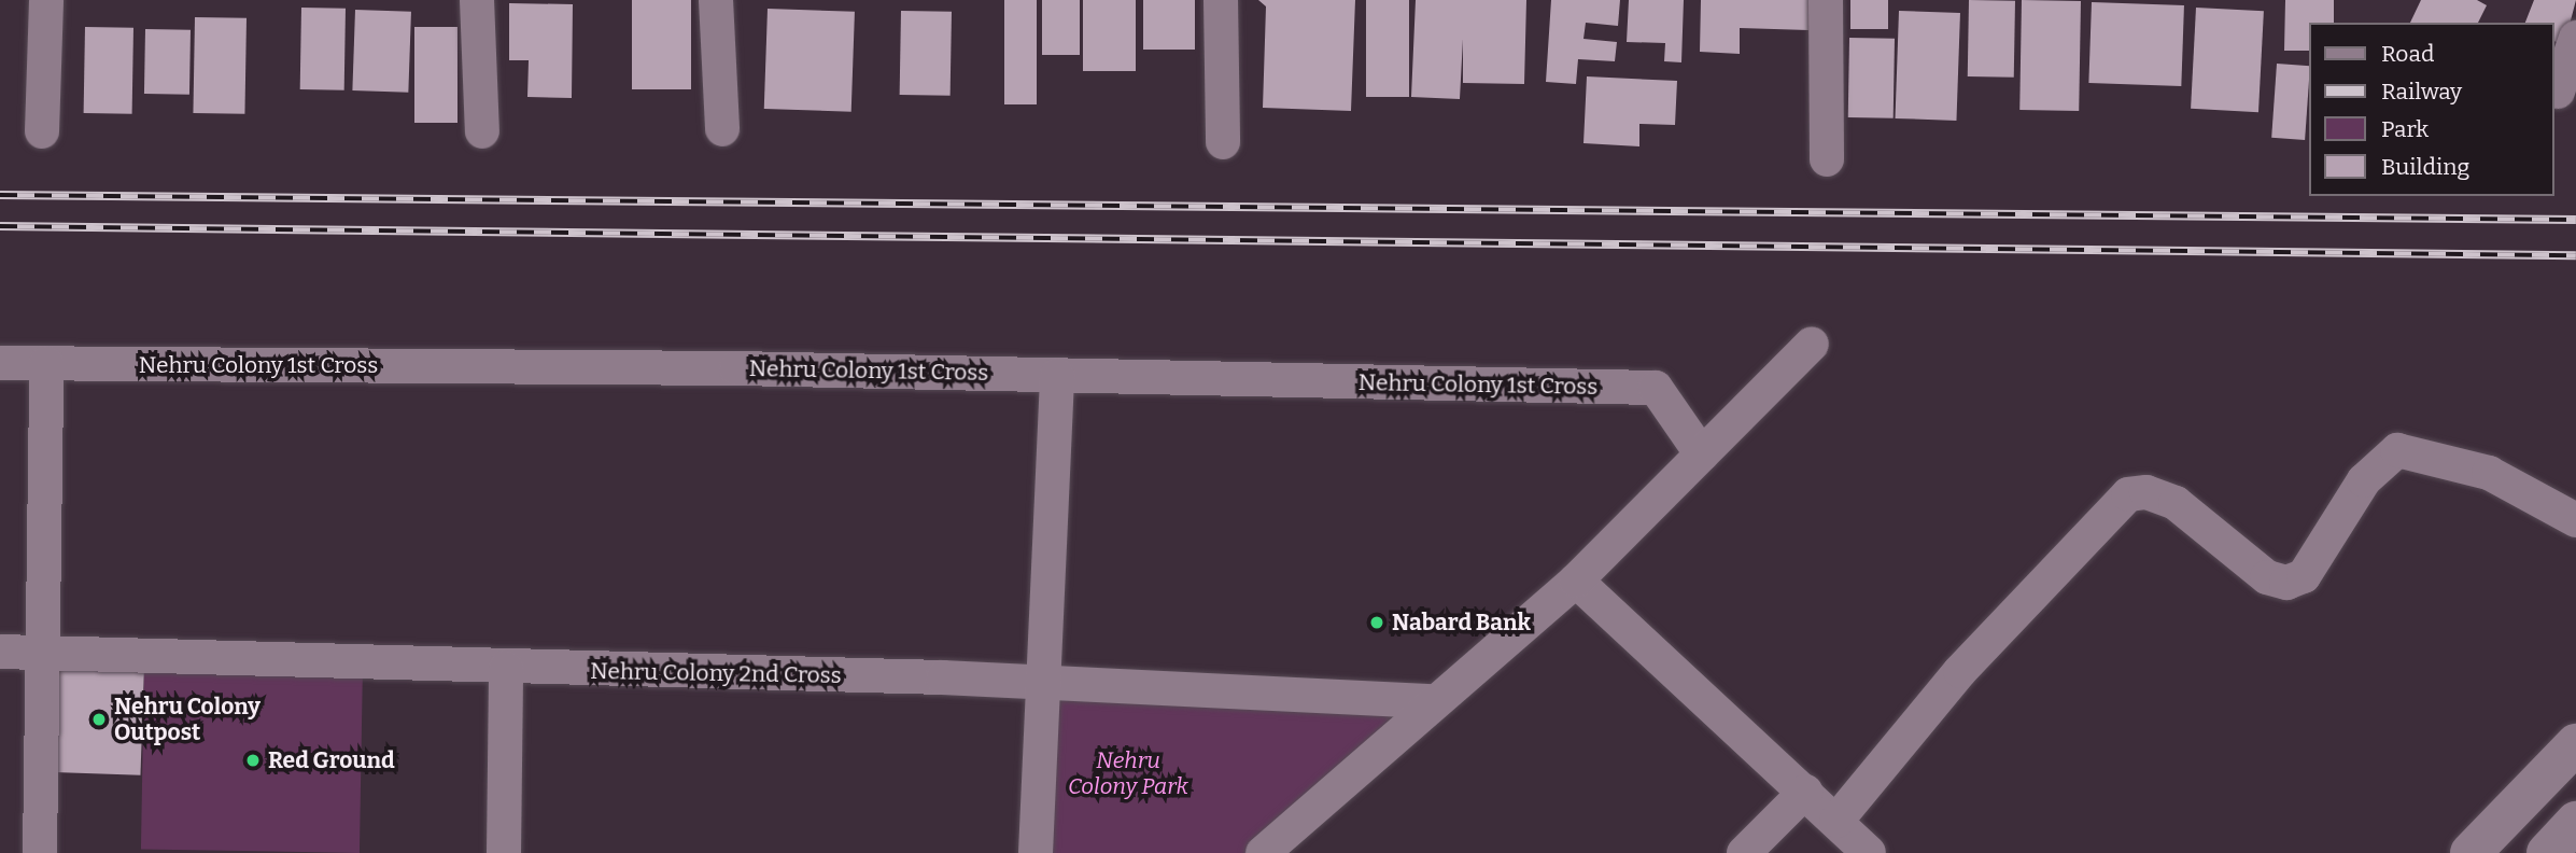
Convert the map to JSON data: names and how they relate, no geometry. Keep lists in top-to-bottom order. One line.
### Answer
{"streets":{"street":["Nehru Colony 1st Cross","Nehru Colony 2nd Cross"]},"parks":["Nehru Colony Park"],"places":["Nabard Bank","Nehru Colony Outpost","Red Ground"],"legend":["Road","Railway","Park","Building"]}
